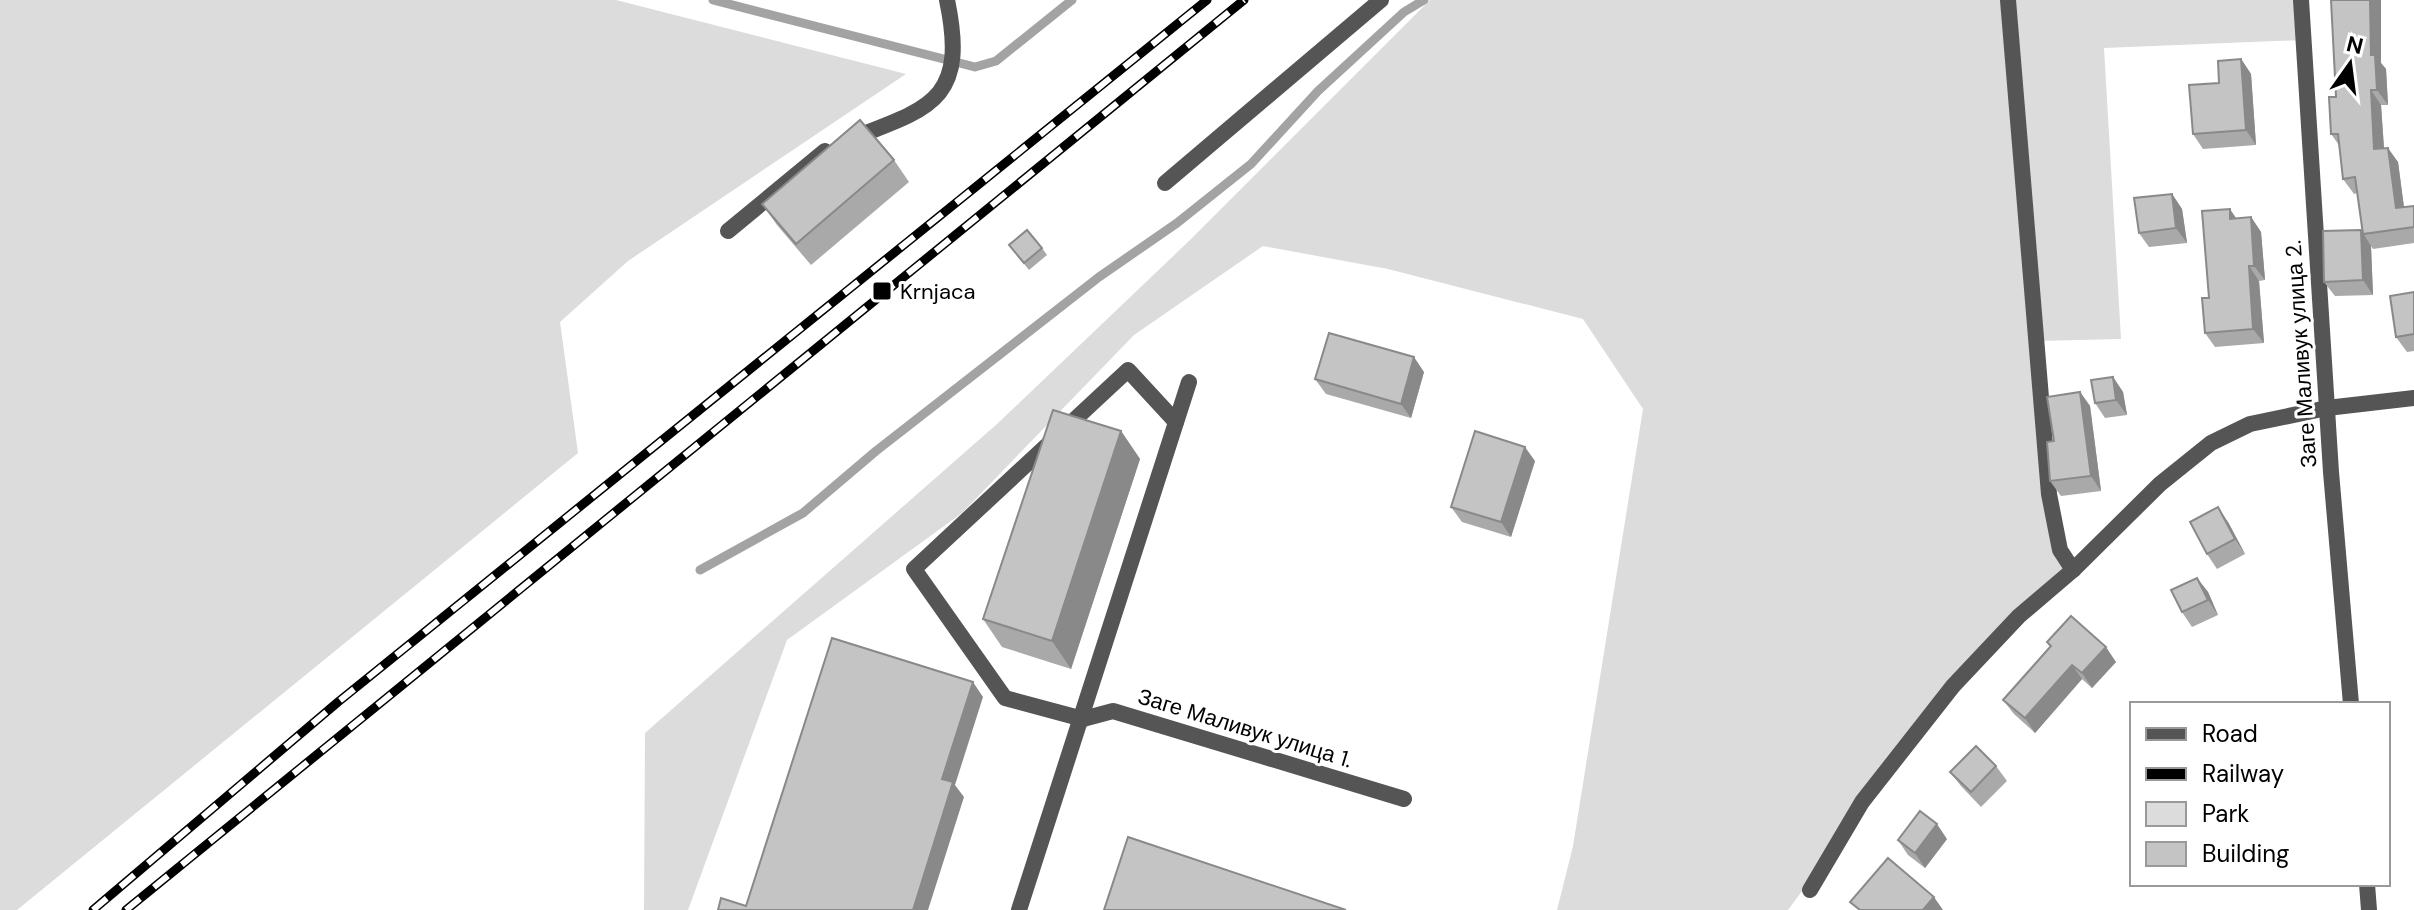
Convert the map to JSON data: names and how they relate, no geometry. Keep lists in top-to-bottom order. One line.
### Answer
{"streets":{"street":["Заге Маливук улица 2.","Заге Маливук улица 1."]},"places":{"transit":["Krnjaca"]},"legend":["Road","Railway","Park","Building"],"north":"top"}
